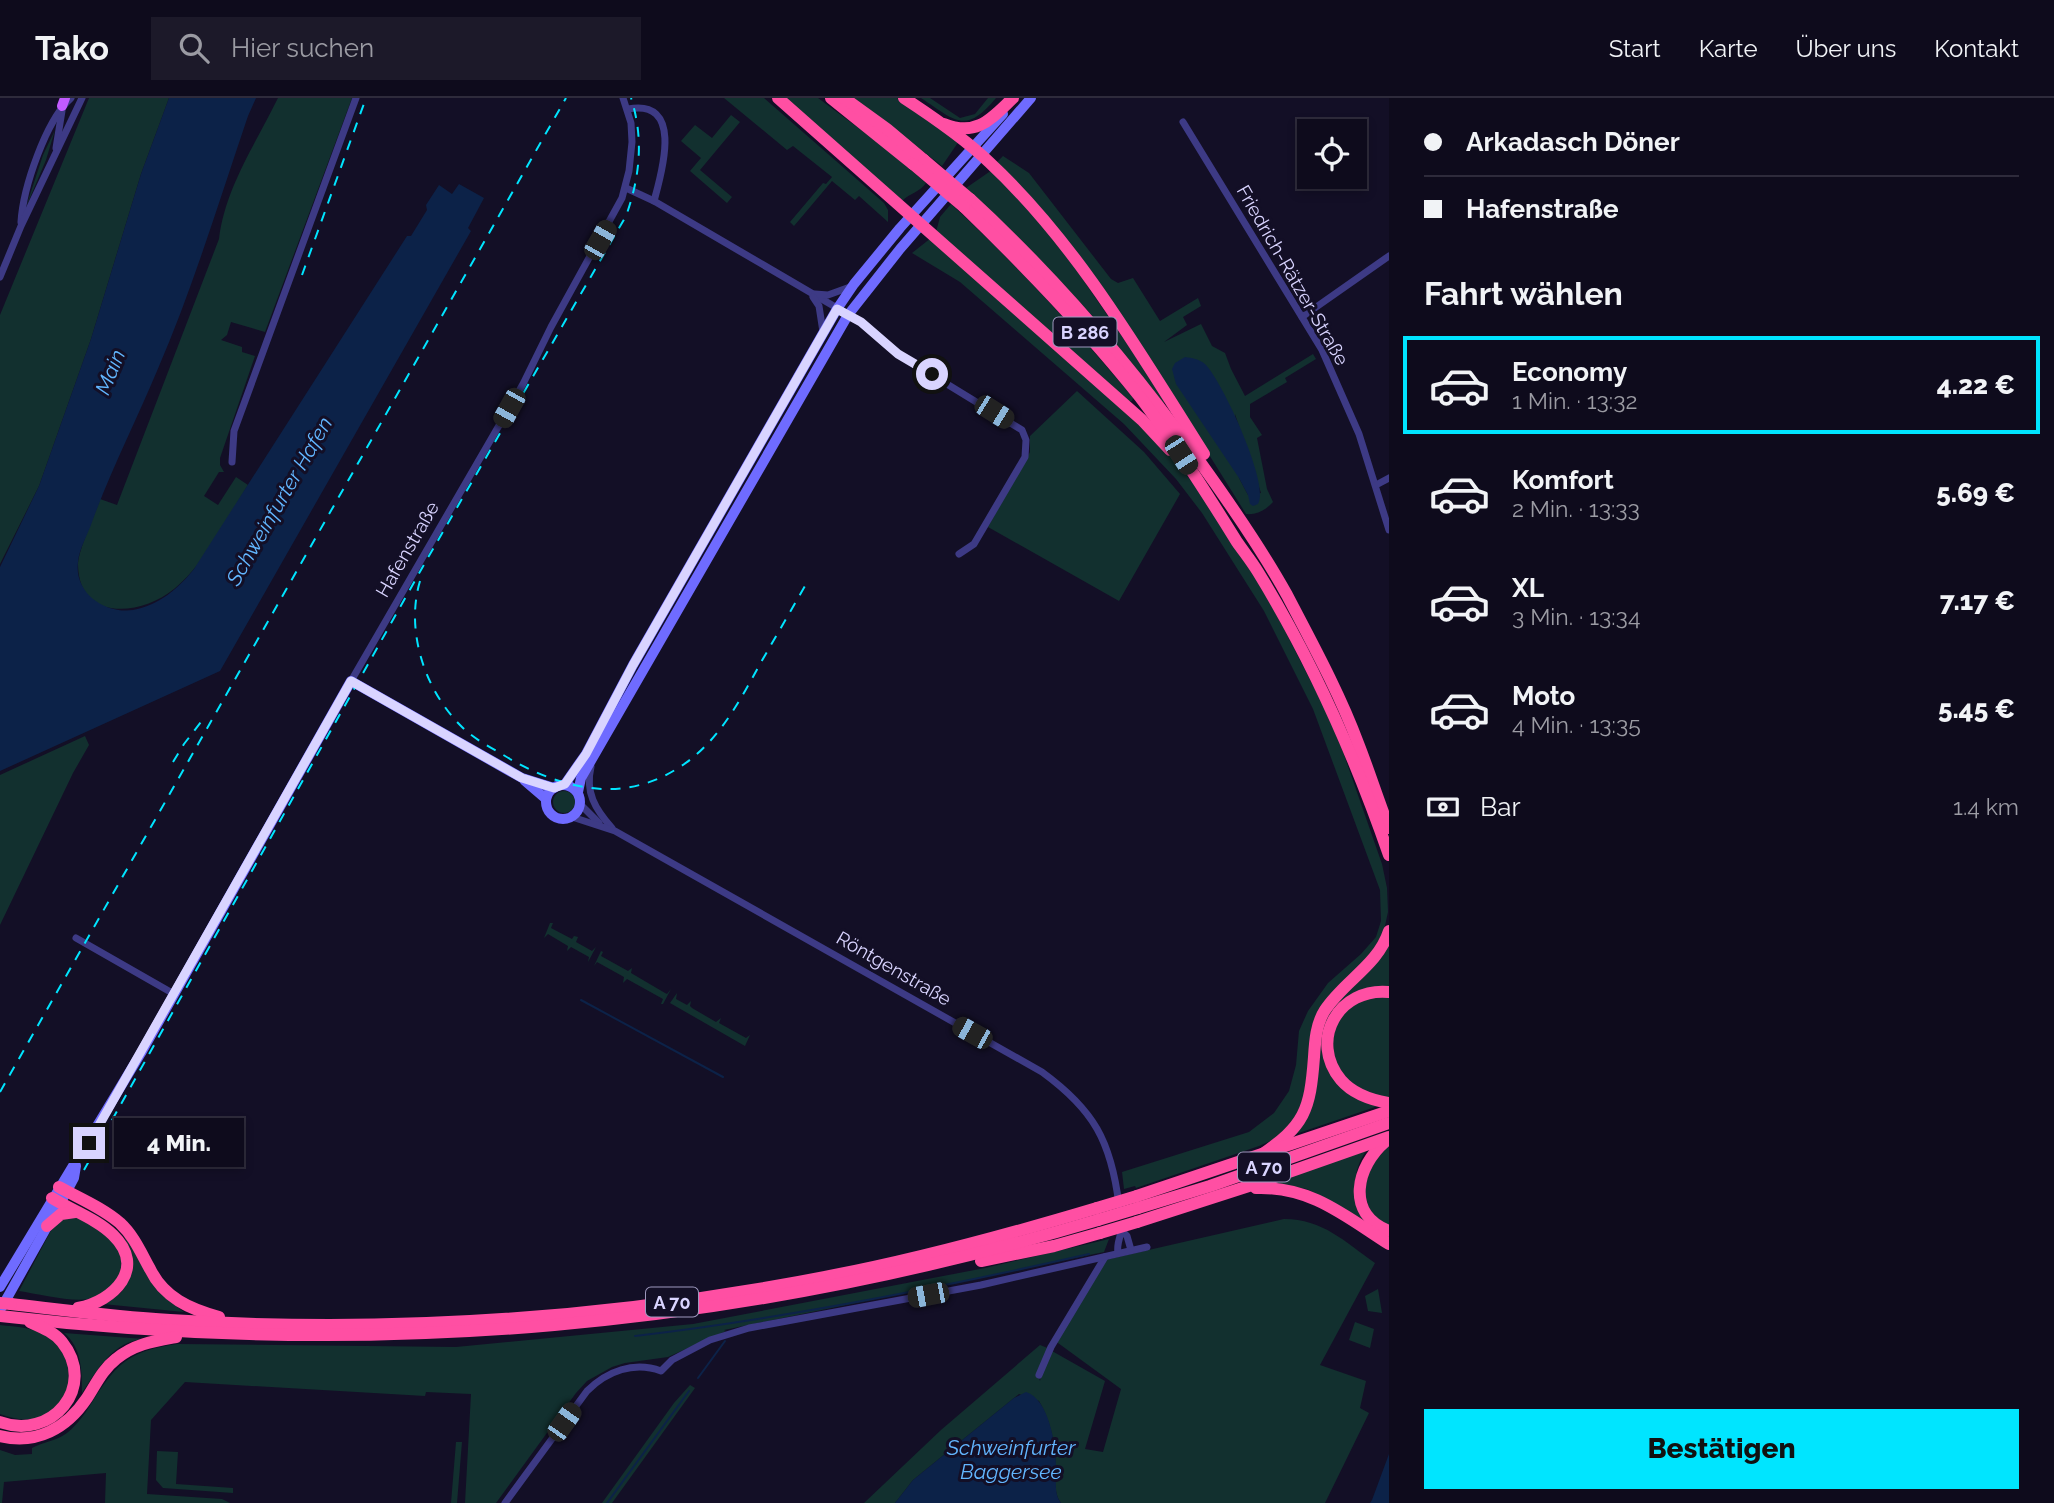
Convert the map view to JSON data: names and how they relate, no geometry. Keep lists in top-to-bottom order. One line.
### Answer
{"streets":{"highway":["B 286","A 70"],"street":["Friedrich-Rätzer-Straße","Hafenstraße","Röntgenstraße"]},"water":["Main","Schweinfurter Hafen","Schweinfurter Baggersee"],"page":{"header":"Tako","search":"Hier suchen","nav":["Start","Karte","Über uns","Kontakt"],"banner":["Arkadasch Döner","Hafenstraße"],"heading":"Fahrt wählen","list":[{"name":"Economy","note":"1 Min. · 13:32","value":"4.22 €"},{"name":"Komfort","note":"2 Min. · 13:33","value":"5.69 €"},{"name":"XL","note":"3 Min. · 13:34","value":"7.17 €"},{"name":"Moto","note":"4 Min. · 13:35","value":"5.45 €"}],"pay":["Bar","1.4 km"],"bubble":"4 Min.","buttons":"Bestätigen"}}
